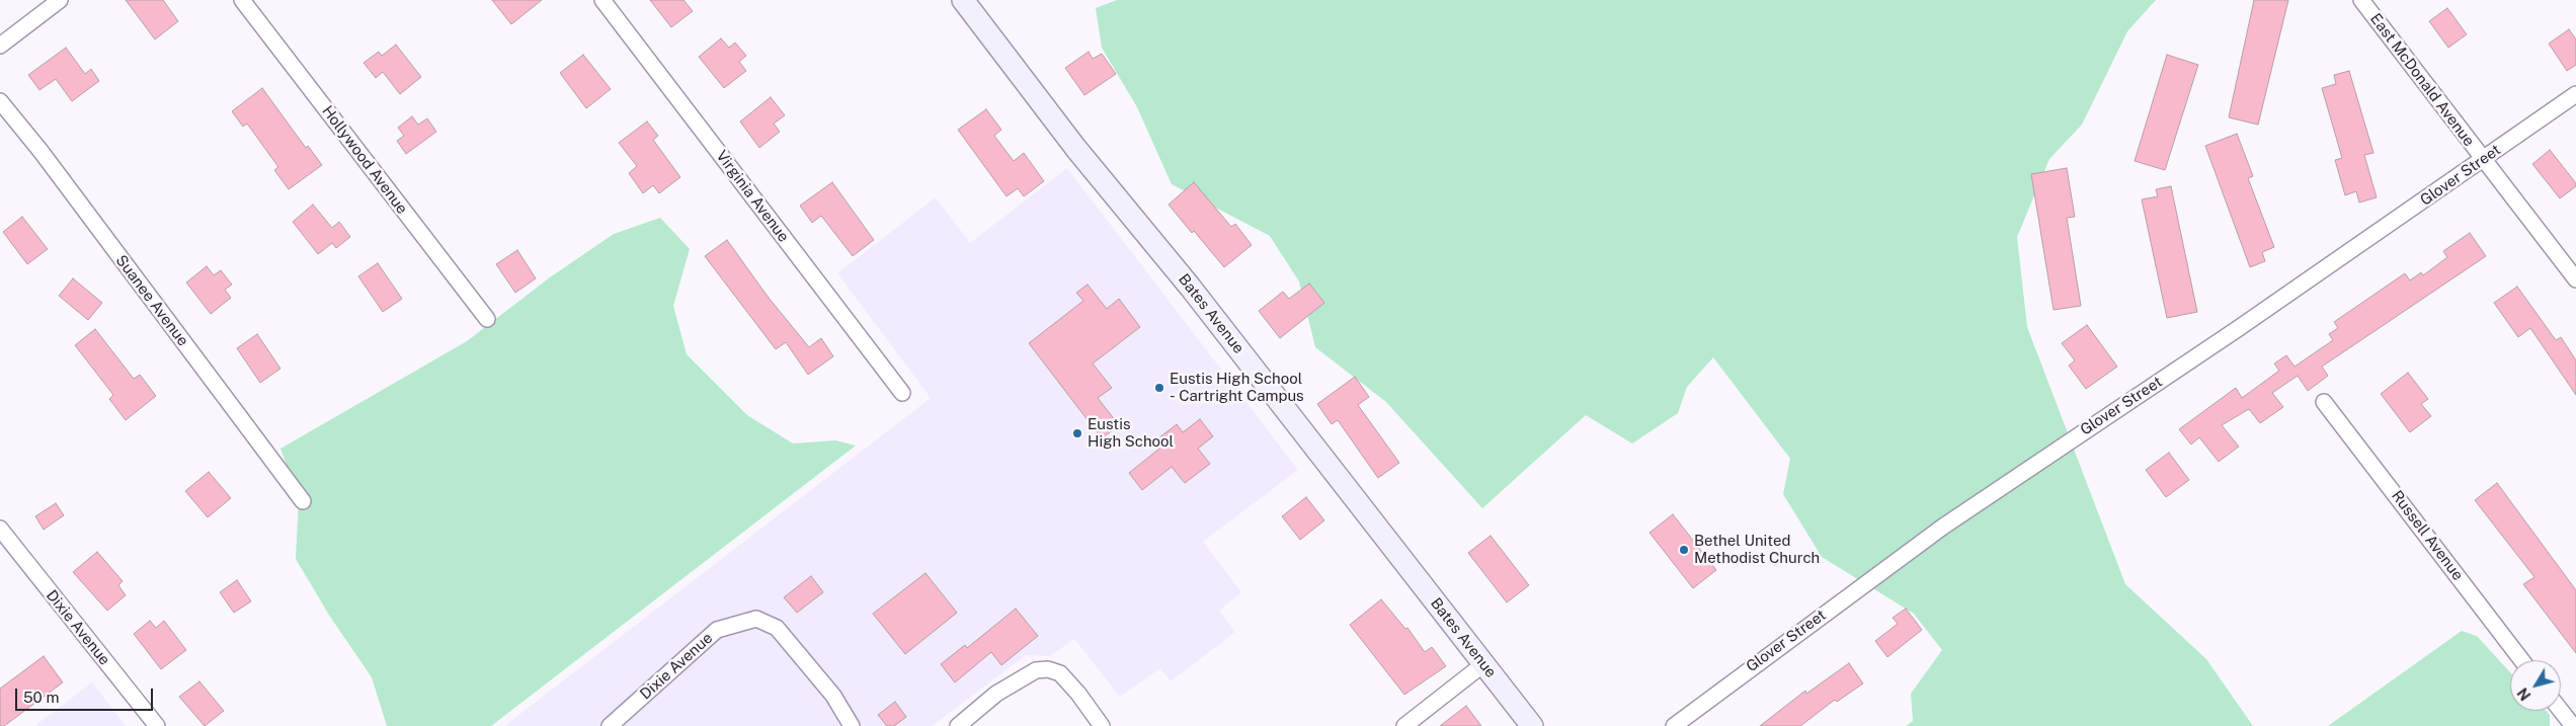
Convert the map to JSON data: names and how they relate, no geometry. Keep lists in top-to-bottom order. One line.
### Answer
{"streets":{"street":["East McDonald Avenue","Hollywood Avenue","Glover Street","Virginia Avenue","Suanee Avenue","Bates Avenue","Russell Avenue","Dixie Avenue"]},"crossings":[["East McDonald Avenue","Glover Street"]],"places":["Eustis High School - Cartright Campus","Eustis High School","Bethel United Methodist Church"],"scale_bar":"50 m","north":"bottom left"}
